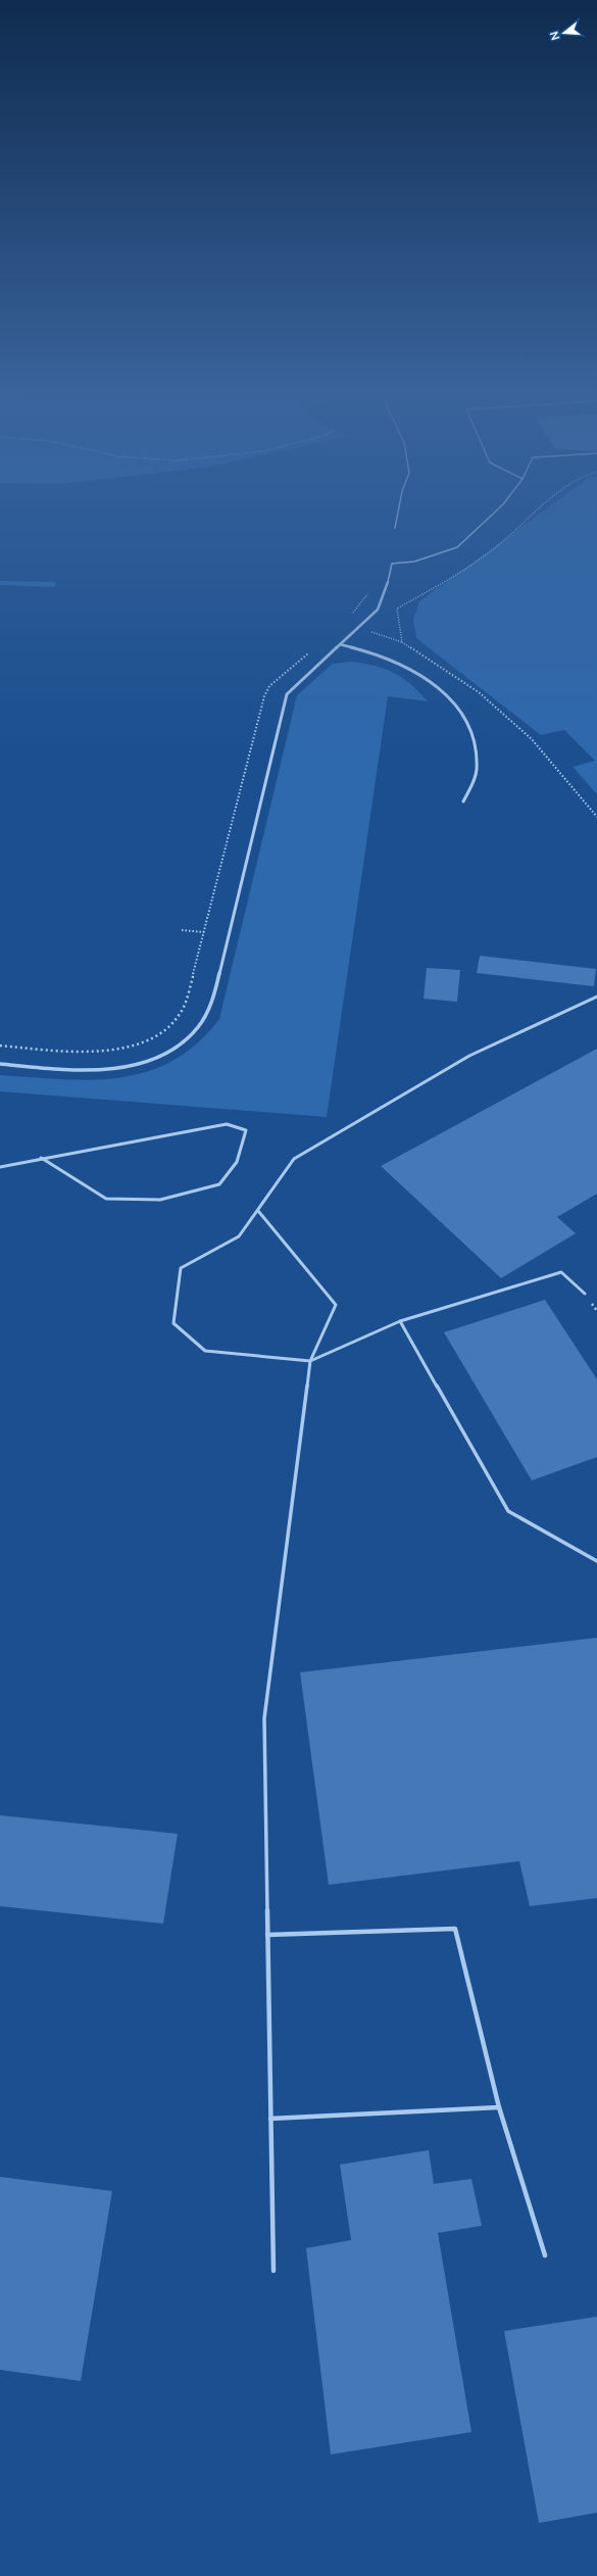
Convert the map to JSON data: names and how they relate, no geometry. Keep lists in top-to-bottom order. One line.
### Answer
{"north":"left"}
